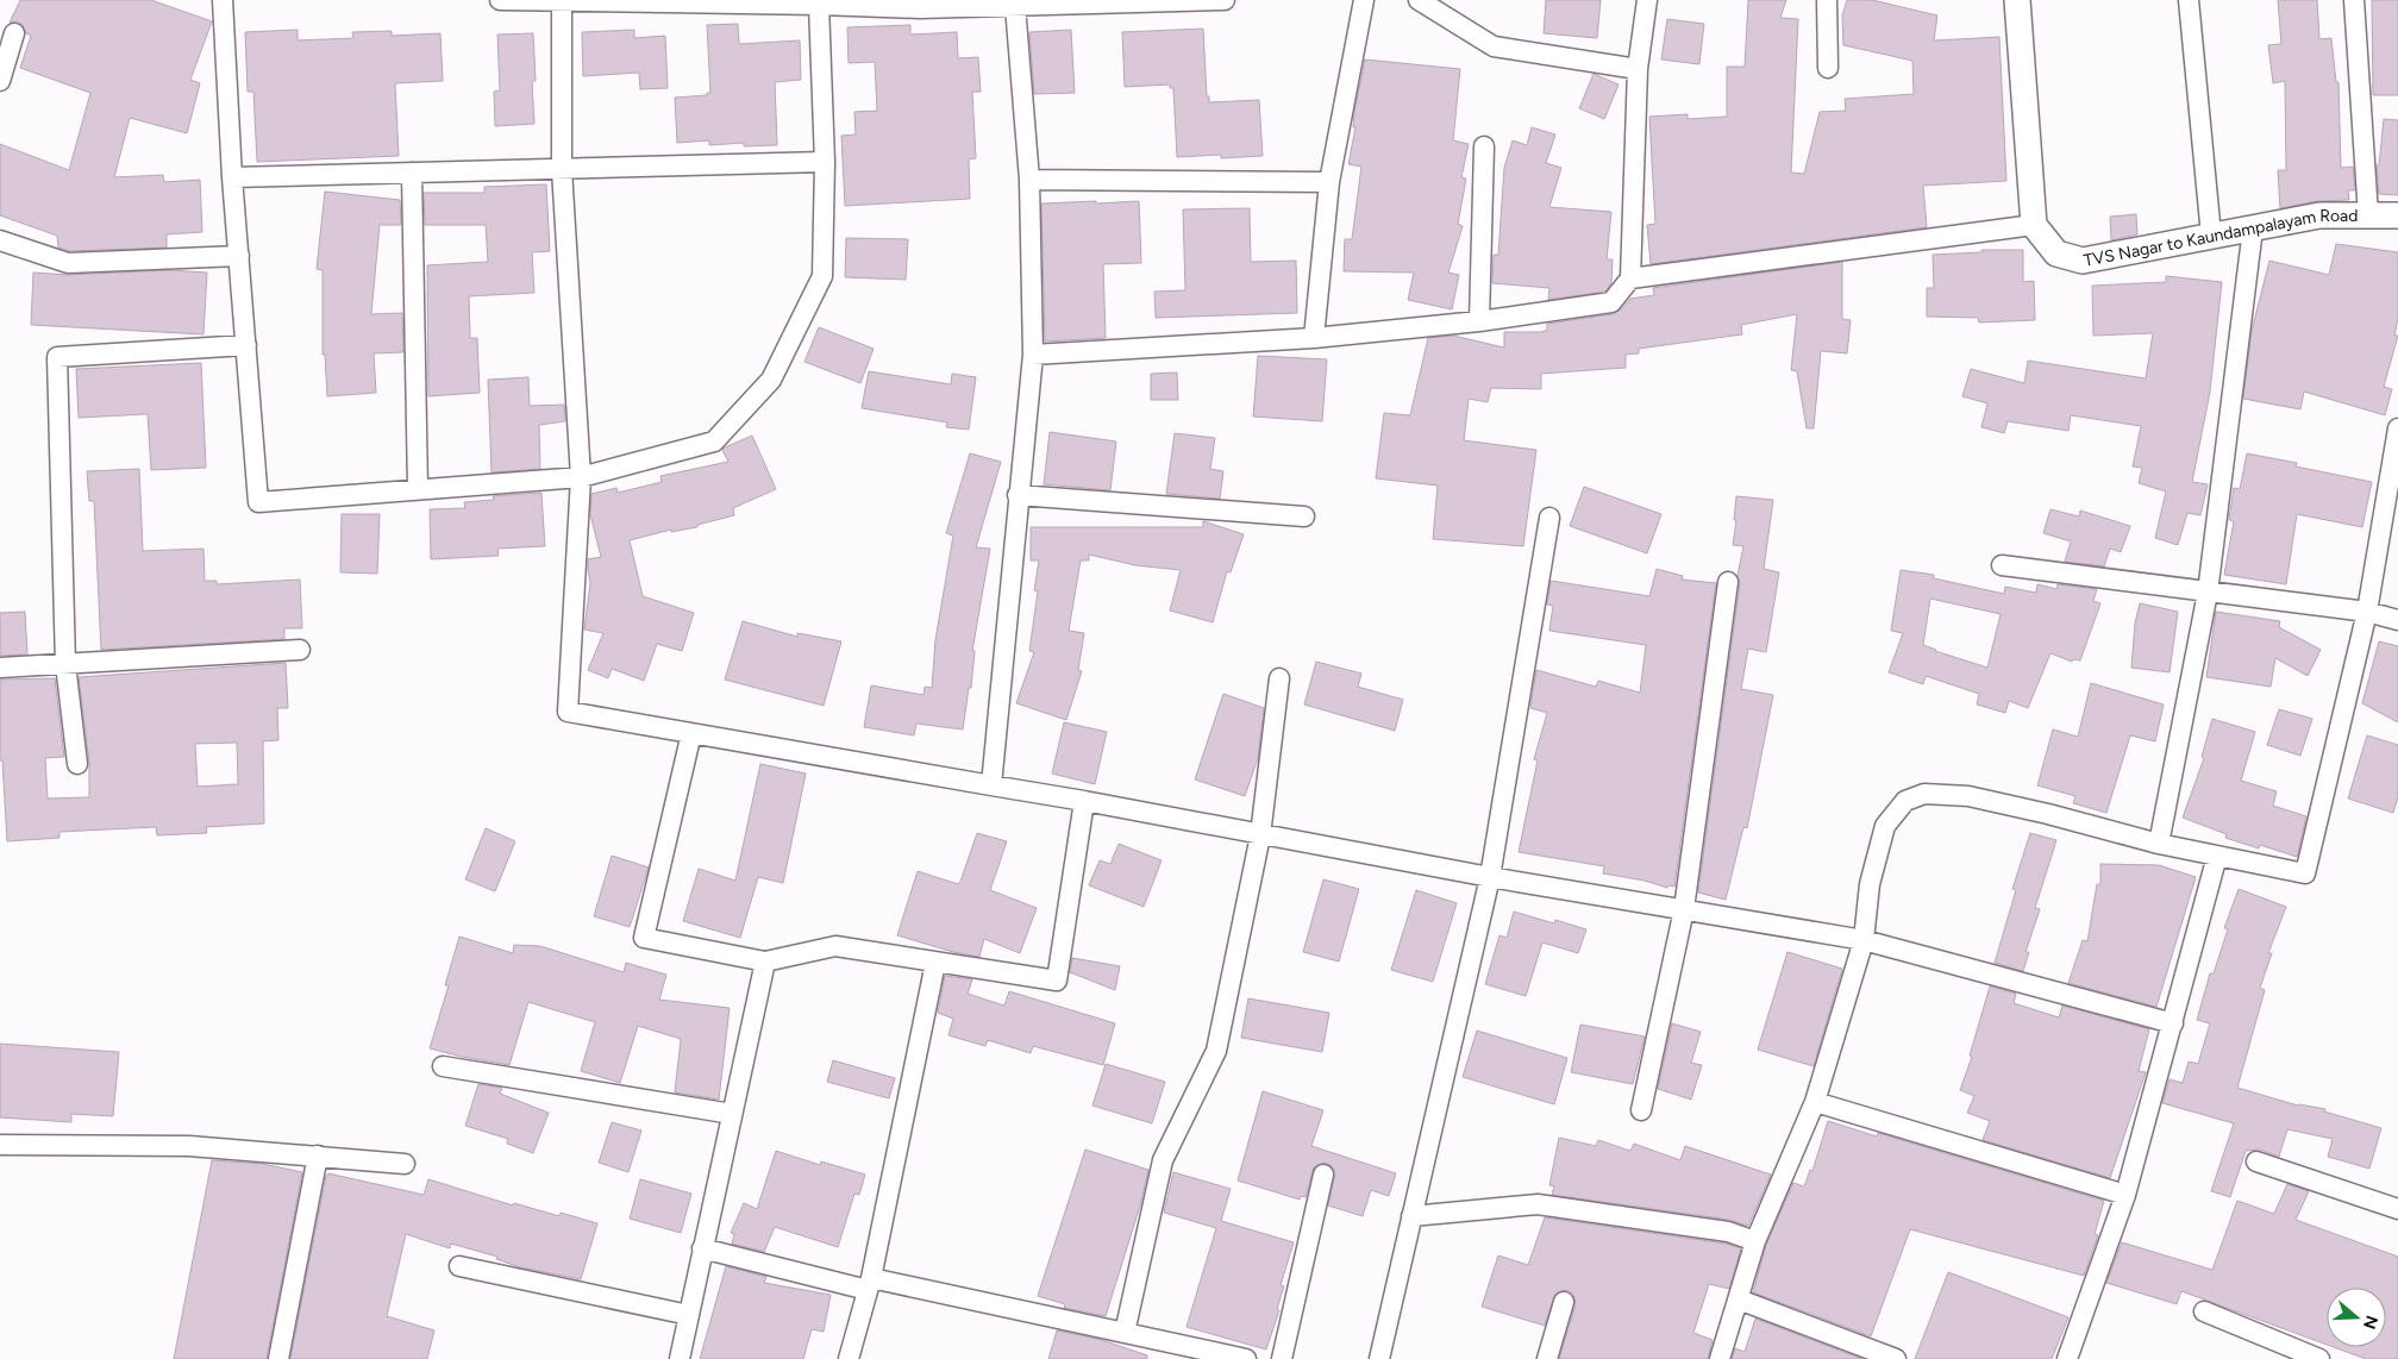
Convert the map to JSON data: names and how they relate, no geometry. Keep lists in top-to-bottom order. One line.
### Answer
{"streets":{"street":["TVS Nagar to Kaundampalayam Road"]},"north":"right"}
